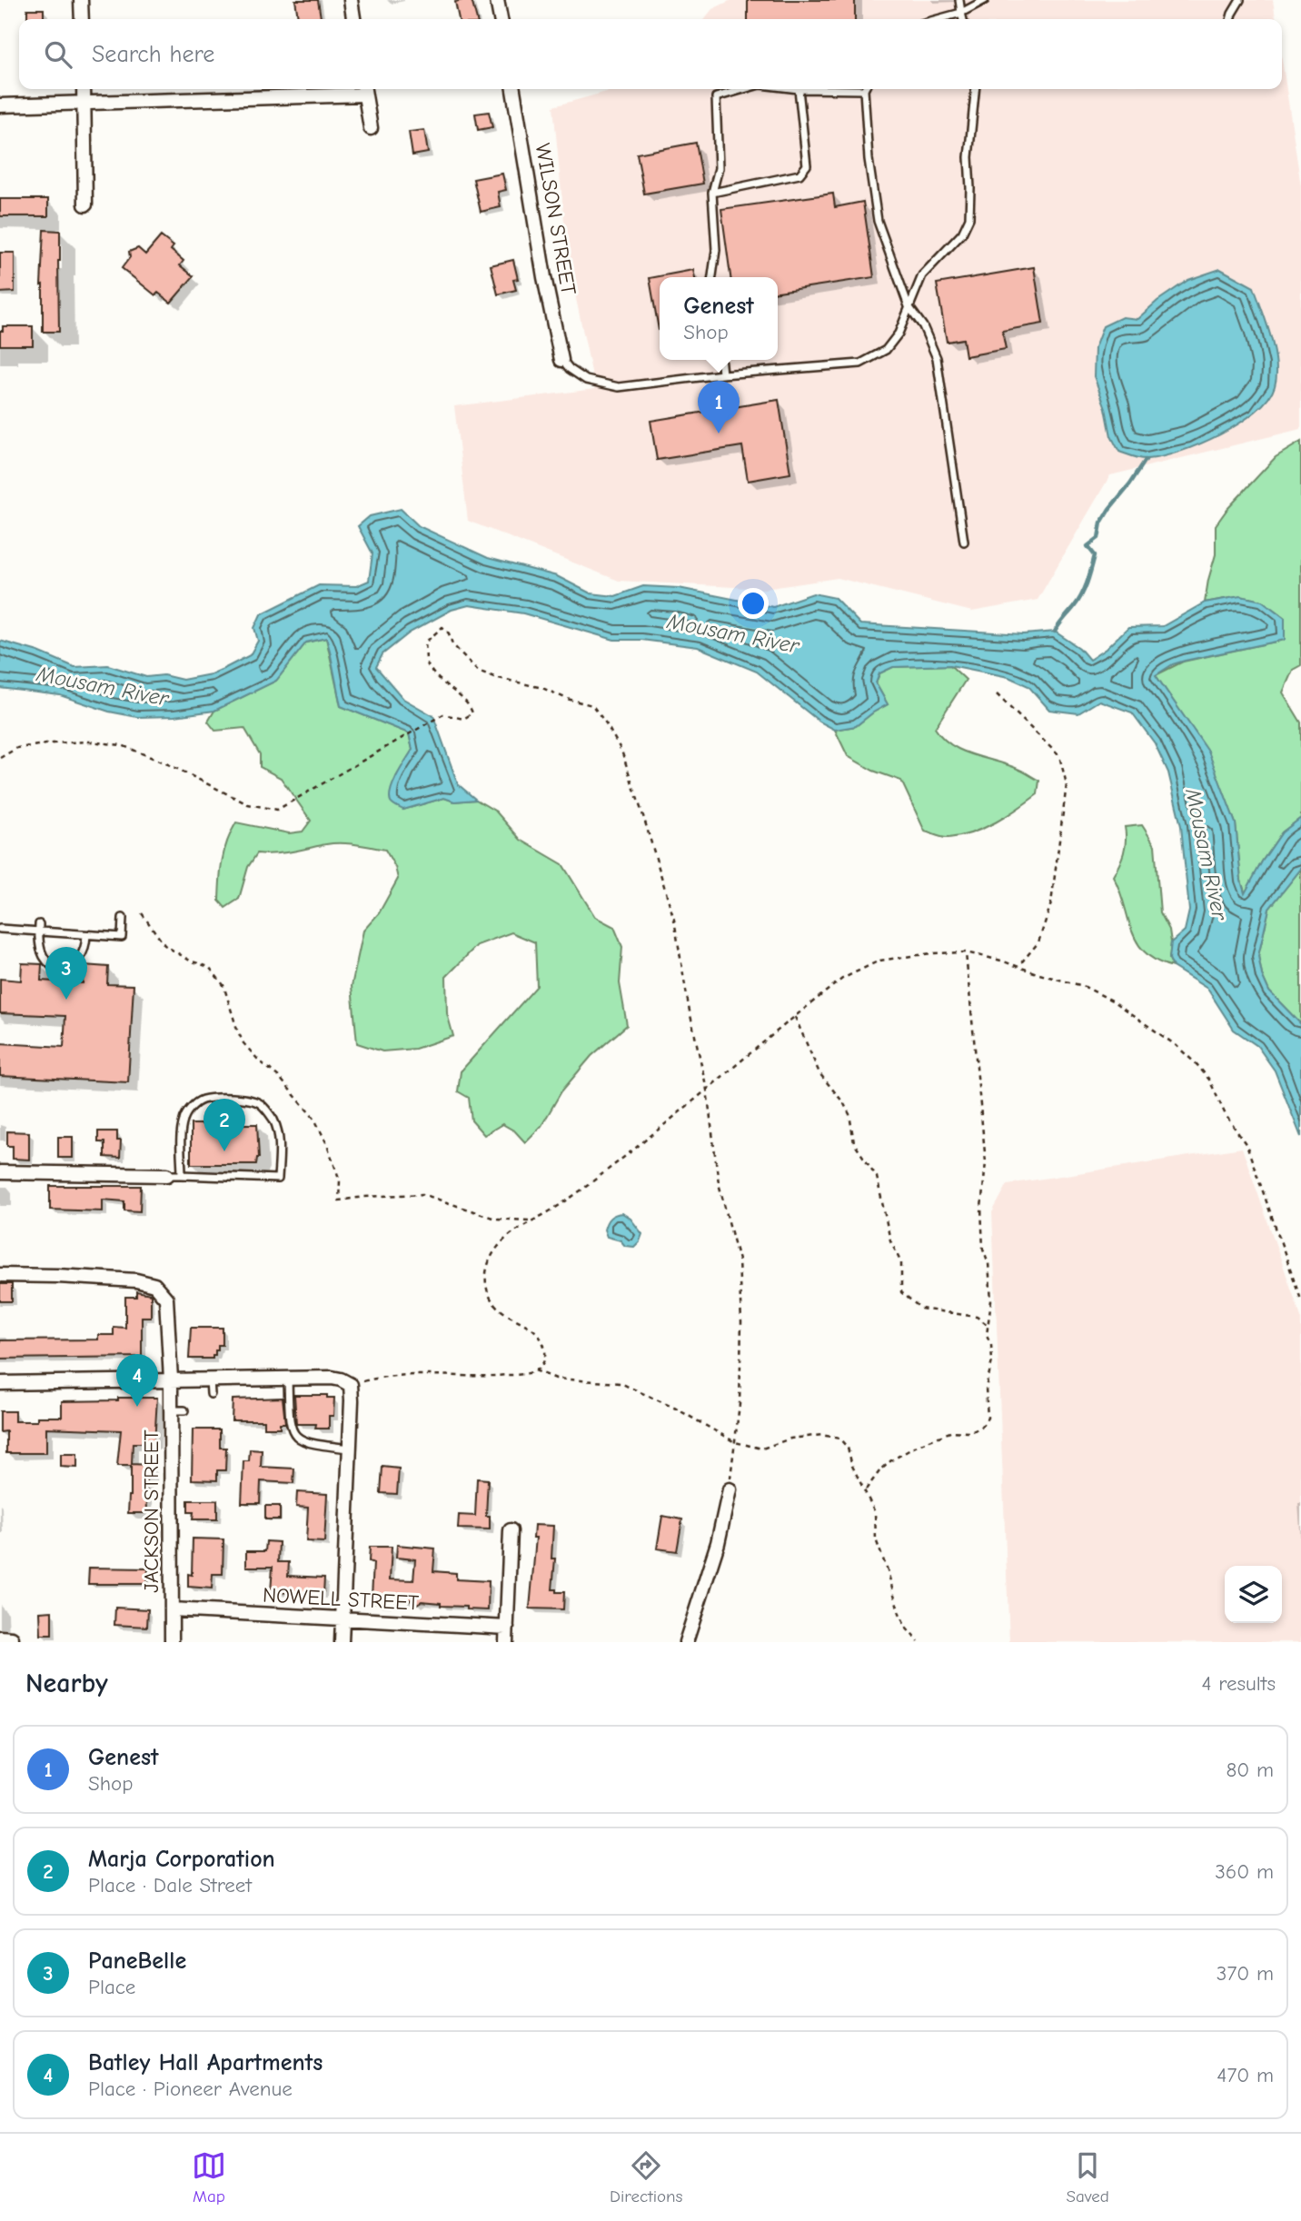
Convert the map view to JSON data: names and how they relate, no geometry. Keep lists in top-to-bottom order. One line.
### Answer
{"streets":{"street":["WILSON STREET","JACKSON STREET","NOWELL STREET"]},"crossings":[["JACKSON STREET","NOWELL STREET"]],"water":["Mousam River"],"page":{"search":"Search here","popup":["Genest","Shop"],"pins":["1","3","2","4"],"heading":["Nearby","4 results"],"list":[{"mark":"1","name":"Genest","note":"Shop","value":"80 m"},{"mark":"2","name":"Marja Corporation","note":"Place · Dale Street","value":"360 m"},{"mark":"3","name":"PaneBelle","note":"Place","value":"370 m"},{"mark":"4","name":"Batley Hall Apartments","note":"Place · Pioneer Avenue","value":"470 m"}],"nav":["Map","Directions","Saved"]}}
